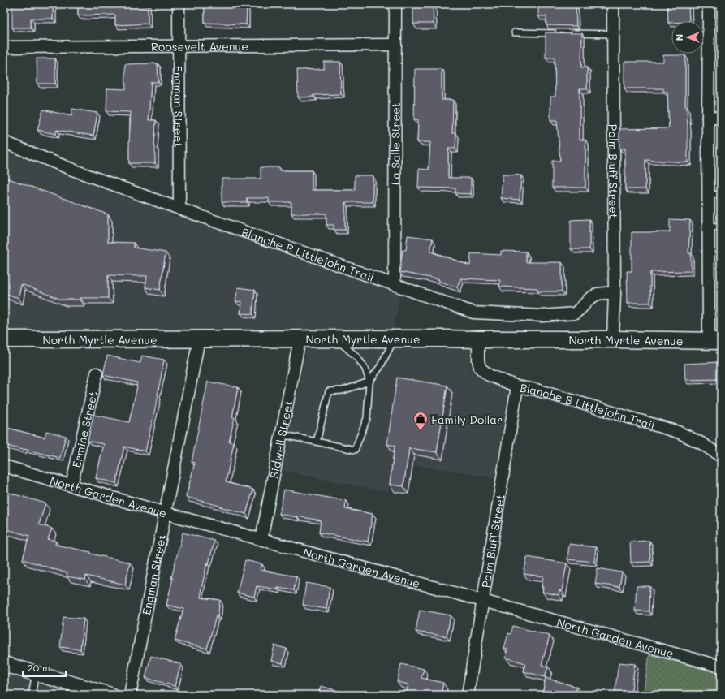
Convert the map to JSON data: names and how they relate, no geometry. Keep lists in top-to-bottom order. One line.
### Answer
{"streets":{"main road":["North Myrtle Avenue"],"street":["Roosevelt Avenue","Engman Street","La Salle Street","Palm Bluff Street","Blanche B Littlejohn Trail","Ermine Street","Bidwell Street","North Garden Avenue"]},"crossings":[["Roosevelt Avenue","Engman Street"],["Roosevelt Avenue","La Salle Street"],["Engman Street","Blanche B Littlejohn Trail"],["Engman Street","North Myrtle Avenue"],["Engman Street","North Garden Avenue"],["La Salle Street","Blanche B Littlejohn Trail"],["Palm Bluff Street","Blanche B Littlejohn Trail"],["Palm Bluff Street","North Myrtle Avenue"],["Palm Bluff Street","North Garden Avenue"],["Blanche B Littlejohn Trail","North Myrtle Avenue"],["North Myrtle Avenue","Bidwell Street"],["Ermine Street","North Garden Avenue"],["Bidwell Street","North Garden Avenue"]],"places":{"shop":["Family Dollar"]},"scale_bar":"20 m","north":"left"}
